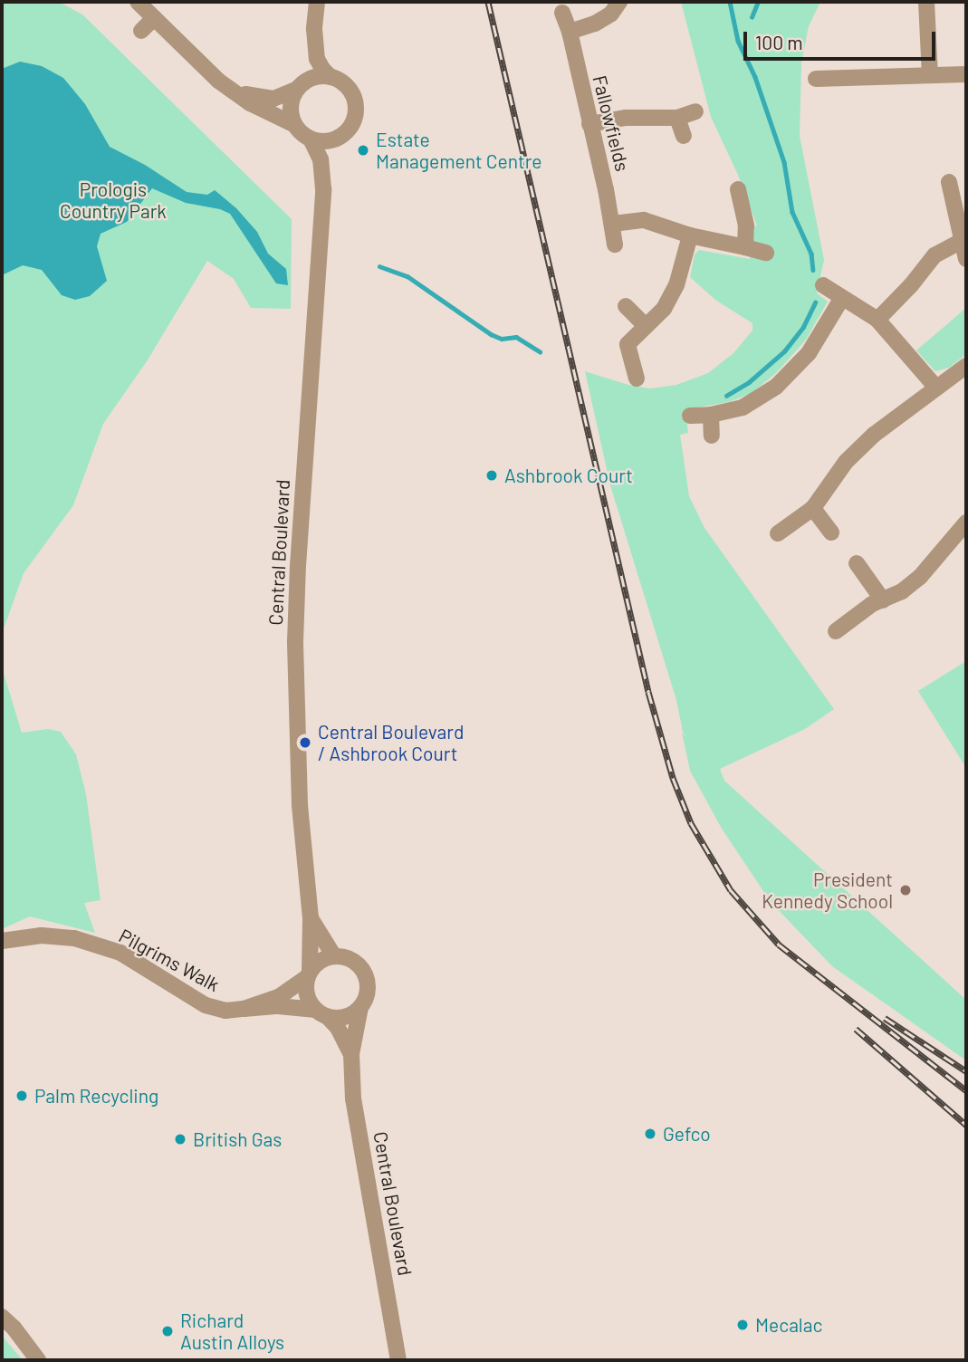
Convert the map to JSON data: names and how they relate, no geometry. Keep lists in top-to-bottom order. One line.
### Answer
{"streets":{"street":["Fallowfields","Central Boulevard","Pilgrims Walk"]},"crossings":[["Central Boulevard","Pilgrims Walk"]],"parks":["Prologis Country Park"],"places":["Estate Management Centre","Ashbrook Court","Central Boulevard / Ashbrook Court","President Kennedy School","Palm Recycling","Gefco","British Gas","Mecalac","Richard Austin Alloys"],"scale_bar":"100 m"}
